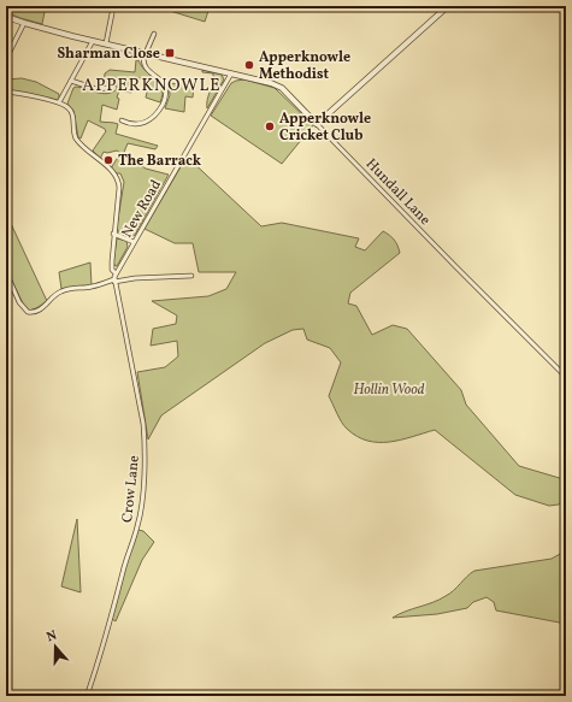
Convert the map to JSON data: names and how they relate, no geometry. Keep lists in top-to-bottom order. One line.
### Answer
{"streets":{"street":["Hundall Lane","New Road","Crow Lane"]},"crossings":[["Hundall Lane","New Road"],["New Road","Crow Lane"]],"districts":["APPERKNOWLE"],"parks":["Hollin Wood"],"places":{"transit":["Sharman Close"],"other":["Apperknowle Methodist","Apperknowle Cricket Club","The Barrack"]},"north":"top"}
